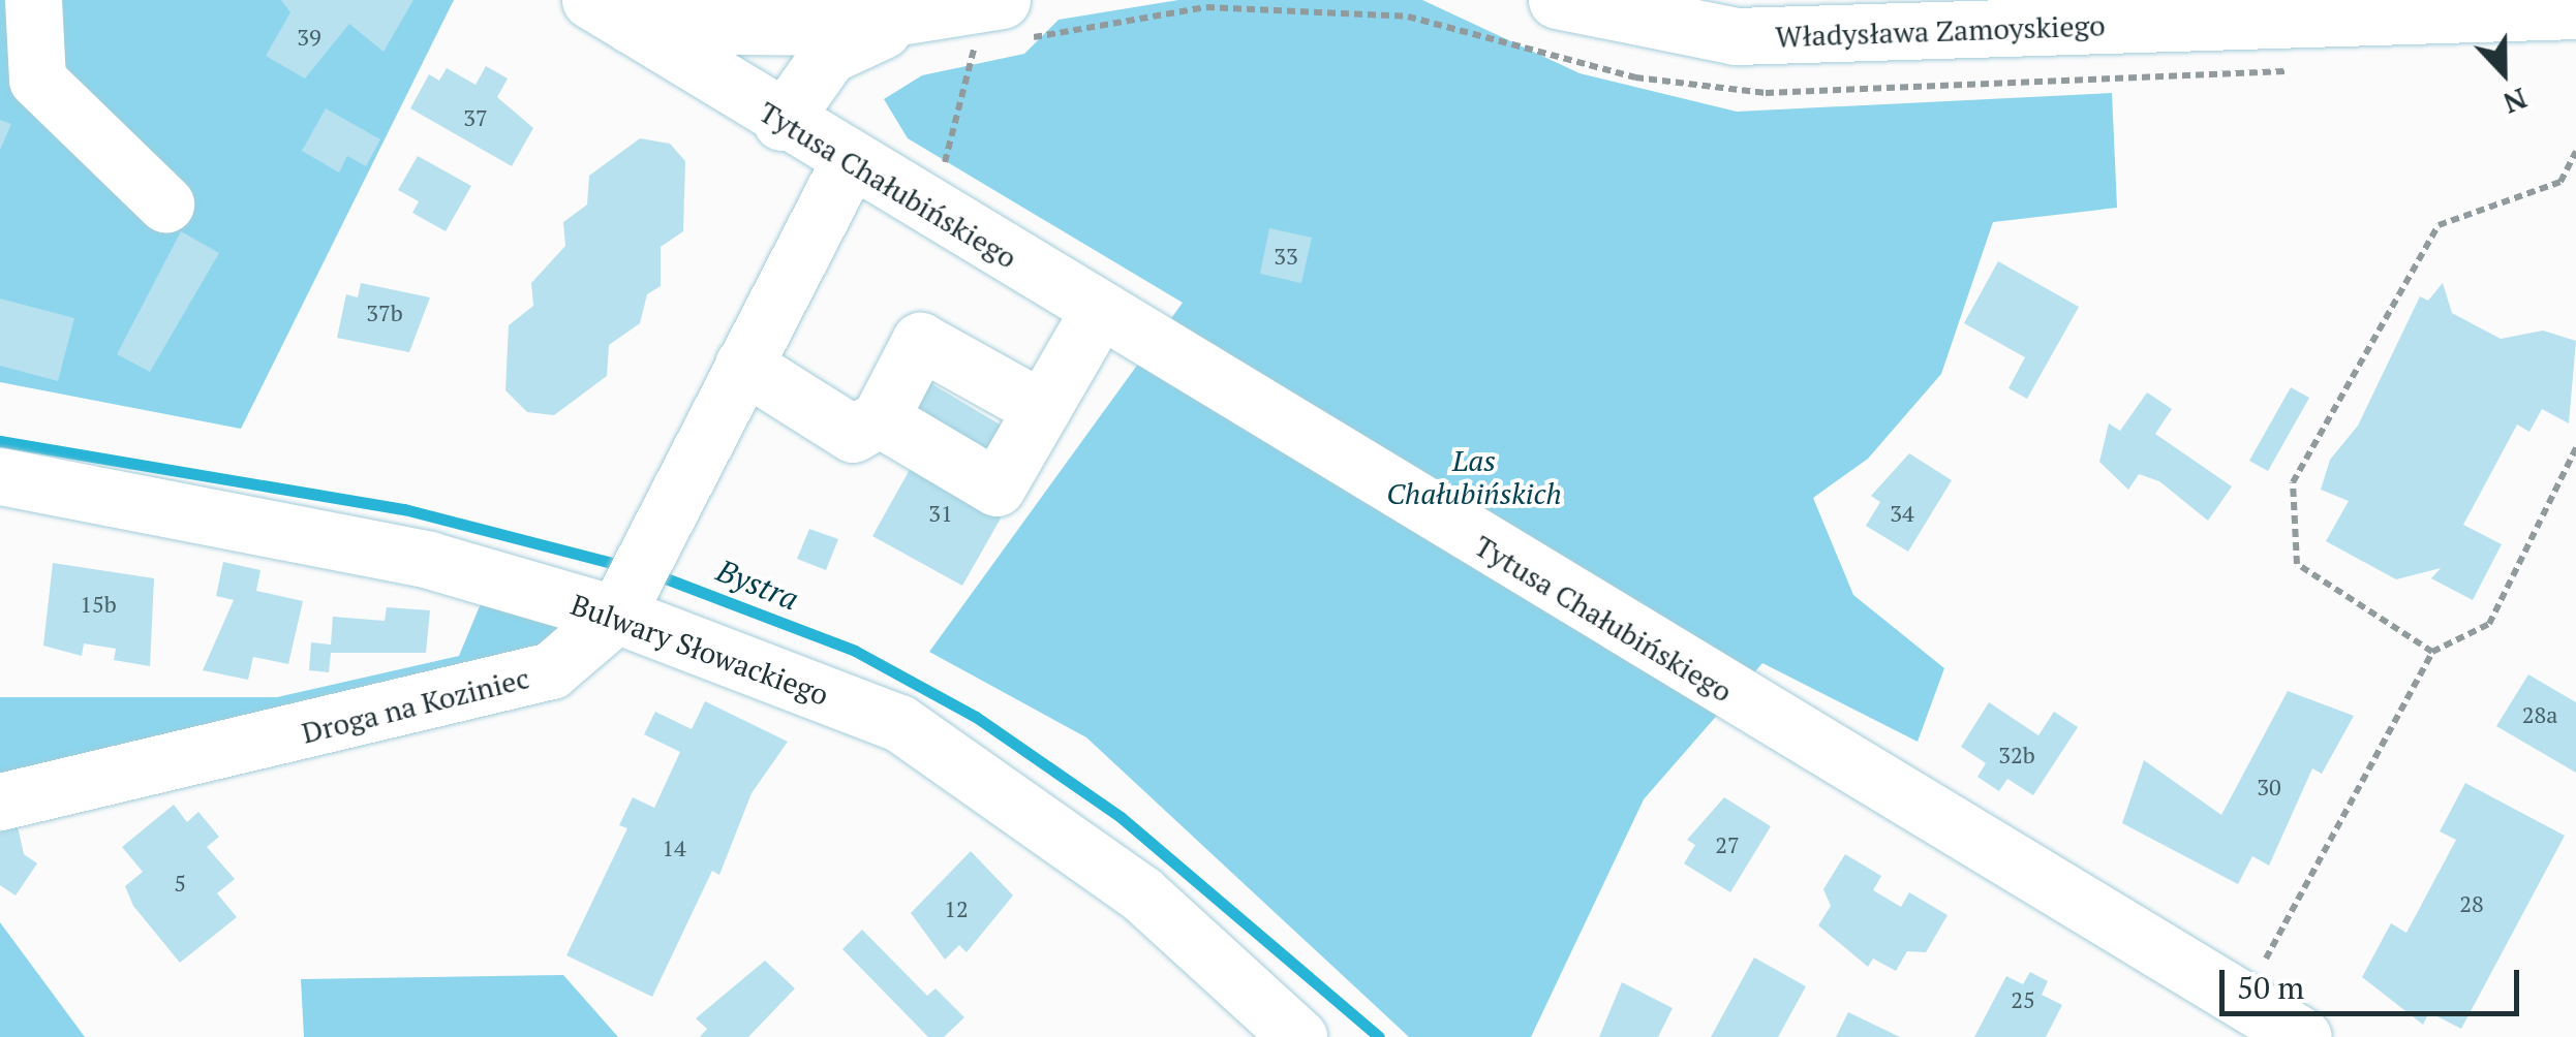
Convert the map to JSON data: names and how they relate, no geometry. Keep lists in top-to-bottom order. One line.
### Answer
{"streets":{"street":["Władysława Zamoyskiego","Tytusa Chałubińskiego","Bulwary Słowackiego","Droga na Koziniec"]},"crossings":[["Tytusa Chałubińskiego","Droga na Koziniec"],["Bulwary Słowackiego","Droga na Koziniec"]],"water":["Bystra"],"parks":["Las Chałubińskich"],"house_numbers":["39","37","33","37b","31","34","15b","28a","32b","30","27","14","5","28","12","25"],"scale_bar":"50 m","north":"bottom"}
